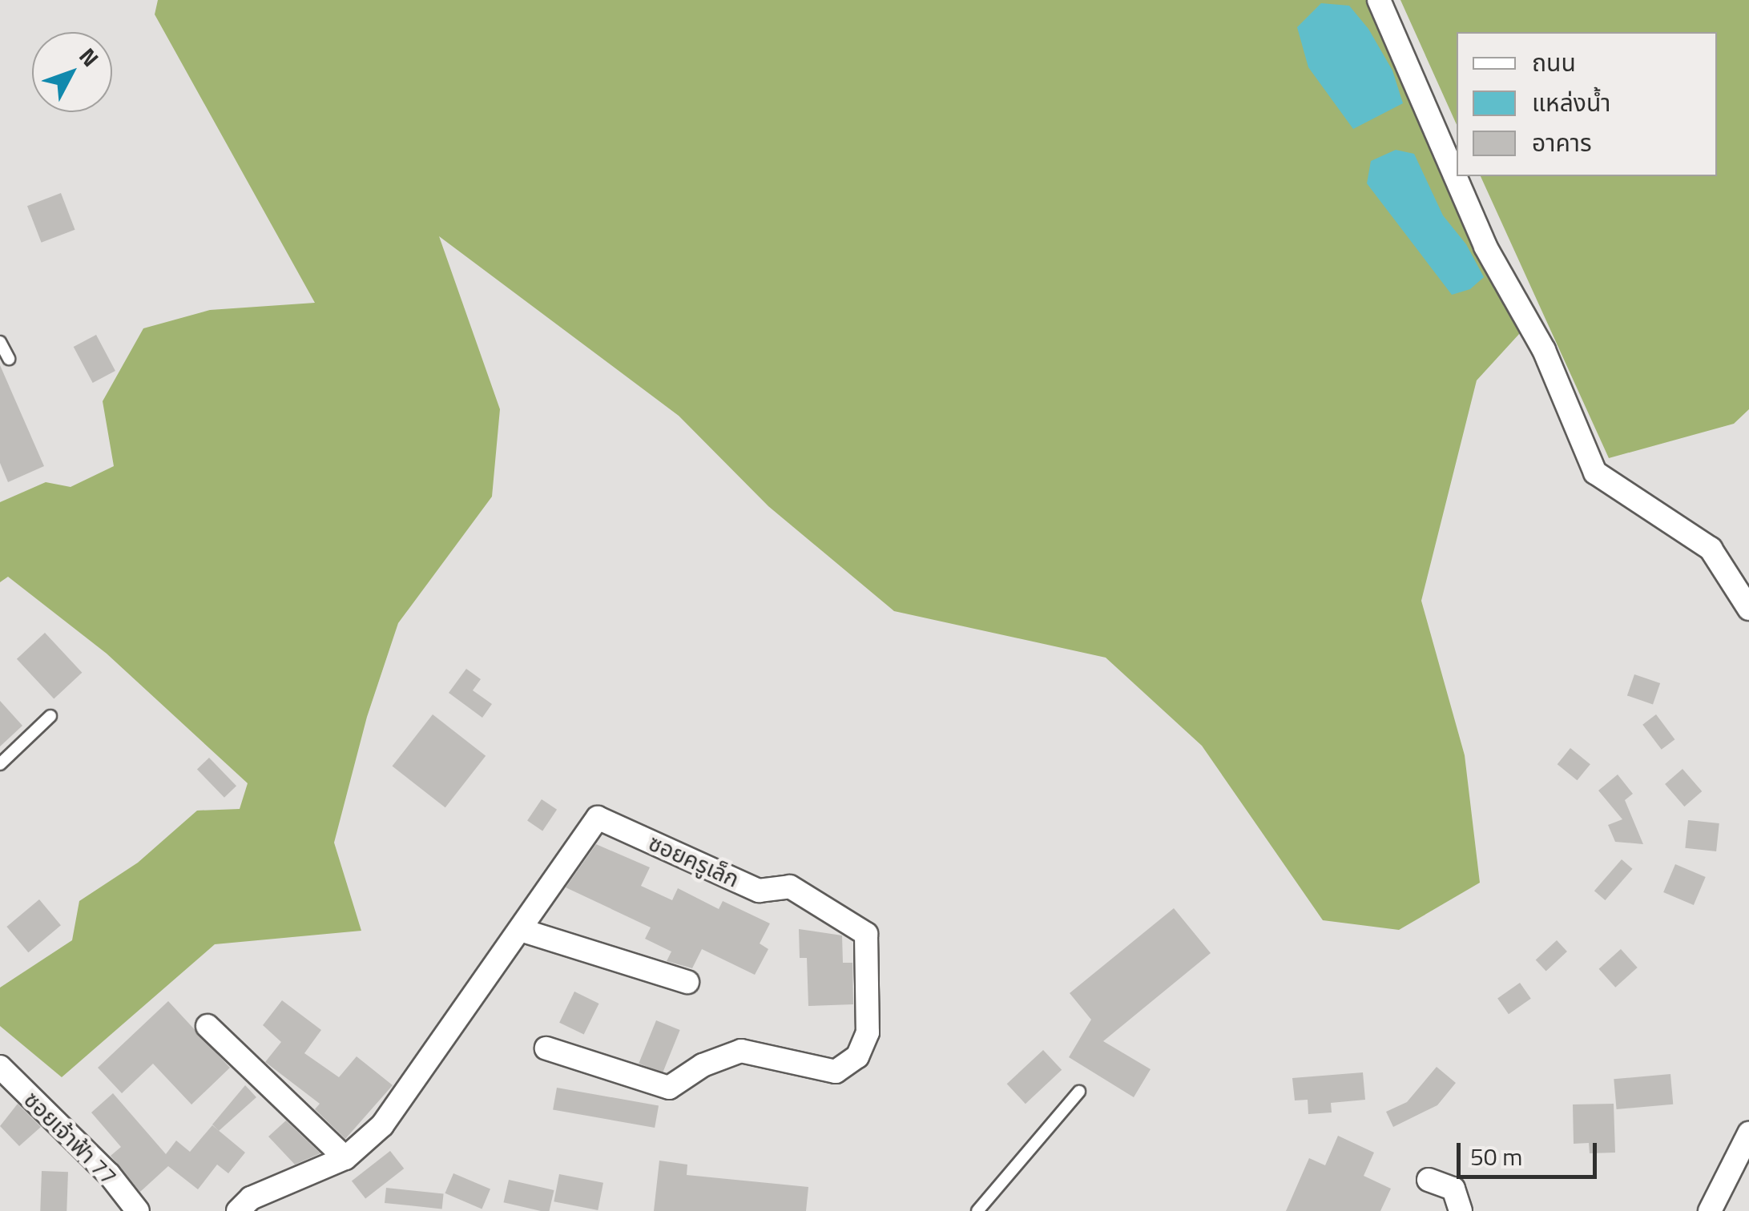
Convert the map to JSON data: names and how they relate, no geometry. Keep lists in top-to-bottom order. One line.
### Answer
{"streets":{"street":["ซอยครูเล็ก","ซอยเจ้าฟ้า 77"]},"legend":["ถนน","แหล่งน้ำ","อาคาร"],"scale_bar":"50 m","north":"top right"}
